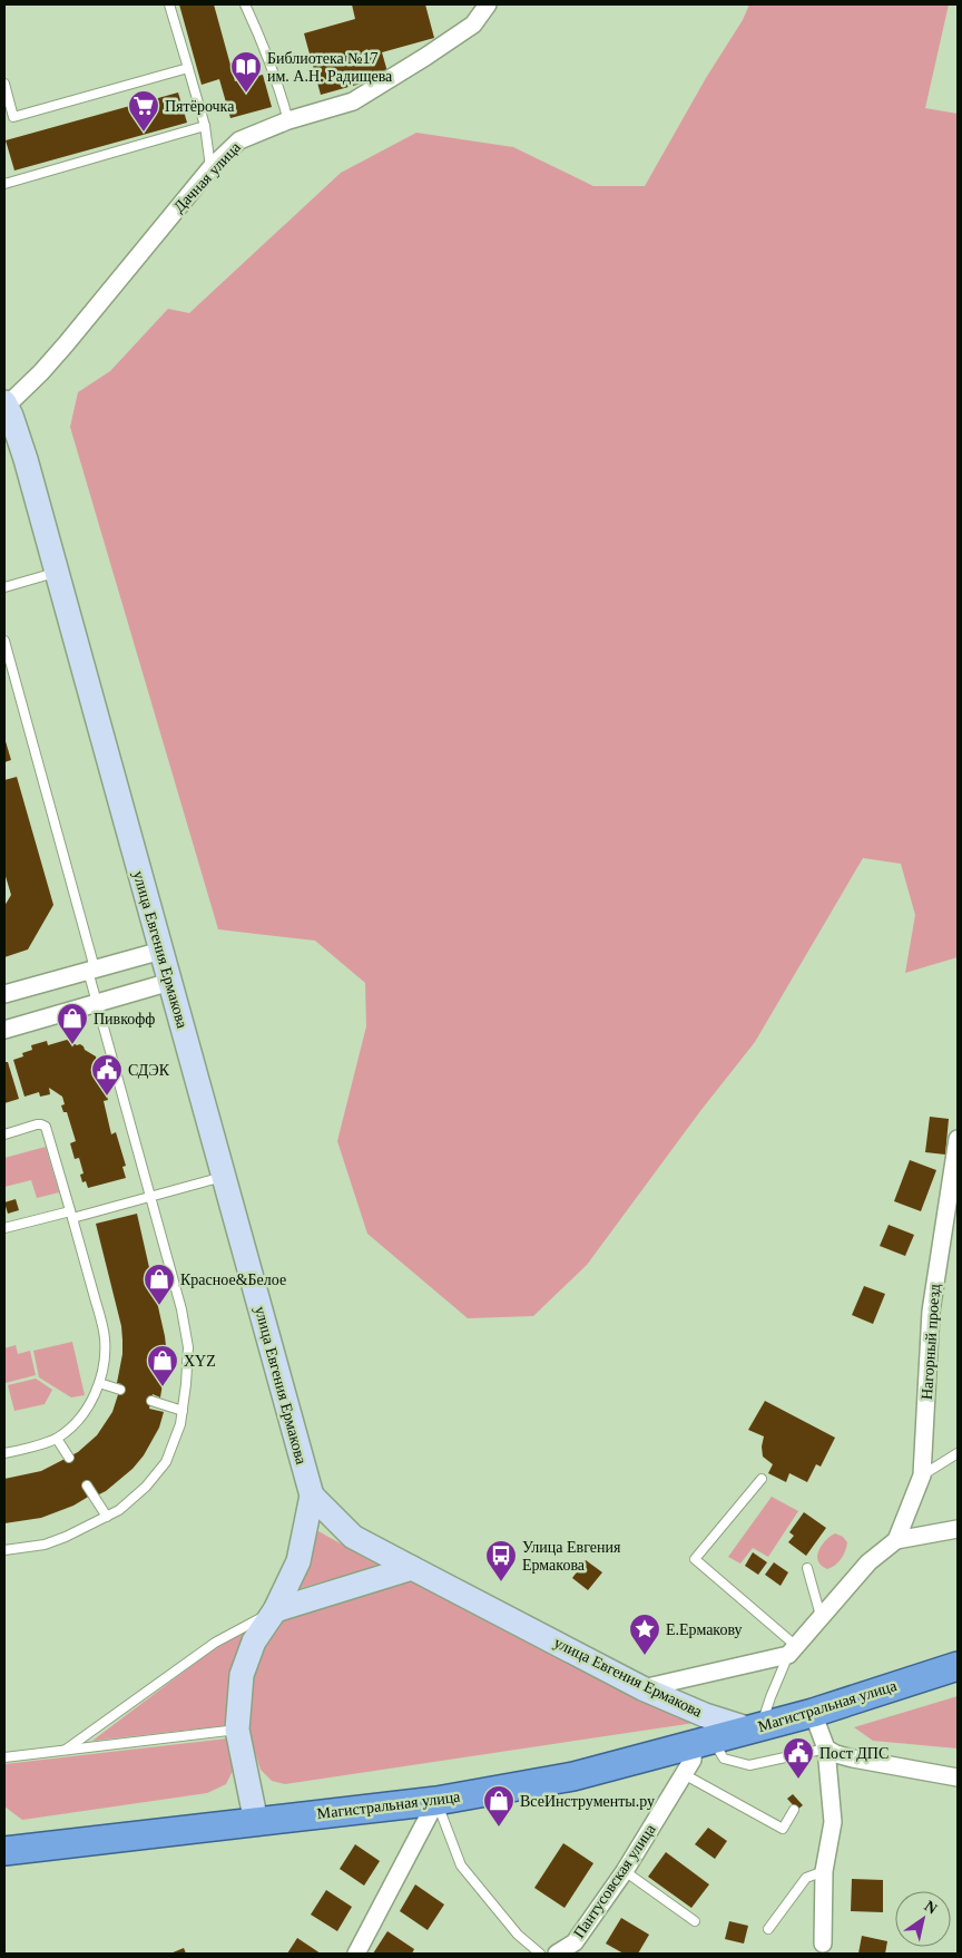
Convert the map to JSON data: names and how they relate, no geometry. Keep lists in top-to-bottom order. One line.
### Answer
{"streets":{"highway":["Магистральная улица"],"main road":["улица Евгения Ермакова"],"street":["Дачная улица","Нагорный проезд","Пантусовская улица"]},"crossings":[["Дачная улица","улица Евгения Ермакова"],["улица Евгения Ермакова","Магистральная улица"],["Магистральная улица","Пантусовская улица"]],"places":{"library":["Библиотека №17 им. А.Н. Радищева"],"supermarket":["Пятёрочка"],"shop":["Пивкофф","Красное&Белое","XYZ","ВсеИнструменты.ру"],"public building":["СДЭК","Пост ДПС"],"bus stop":["Улица Евгения Ермакова"],"place":["Е.Ермакову"]},"north":"top right"}
